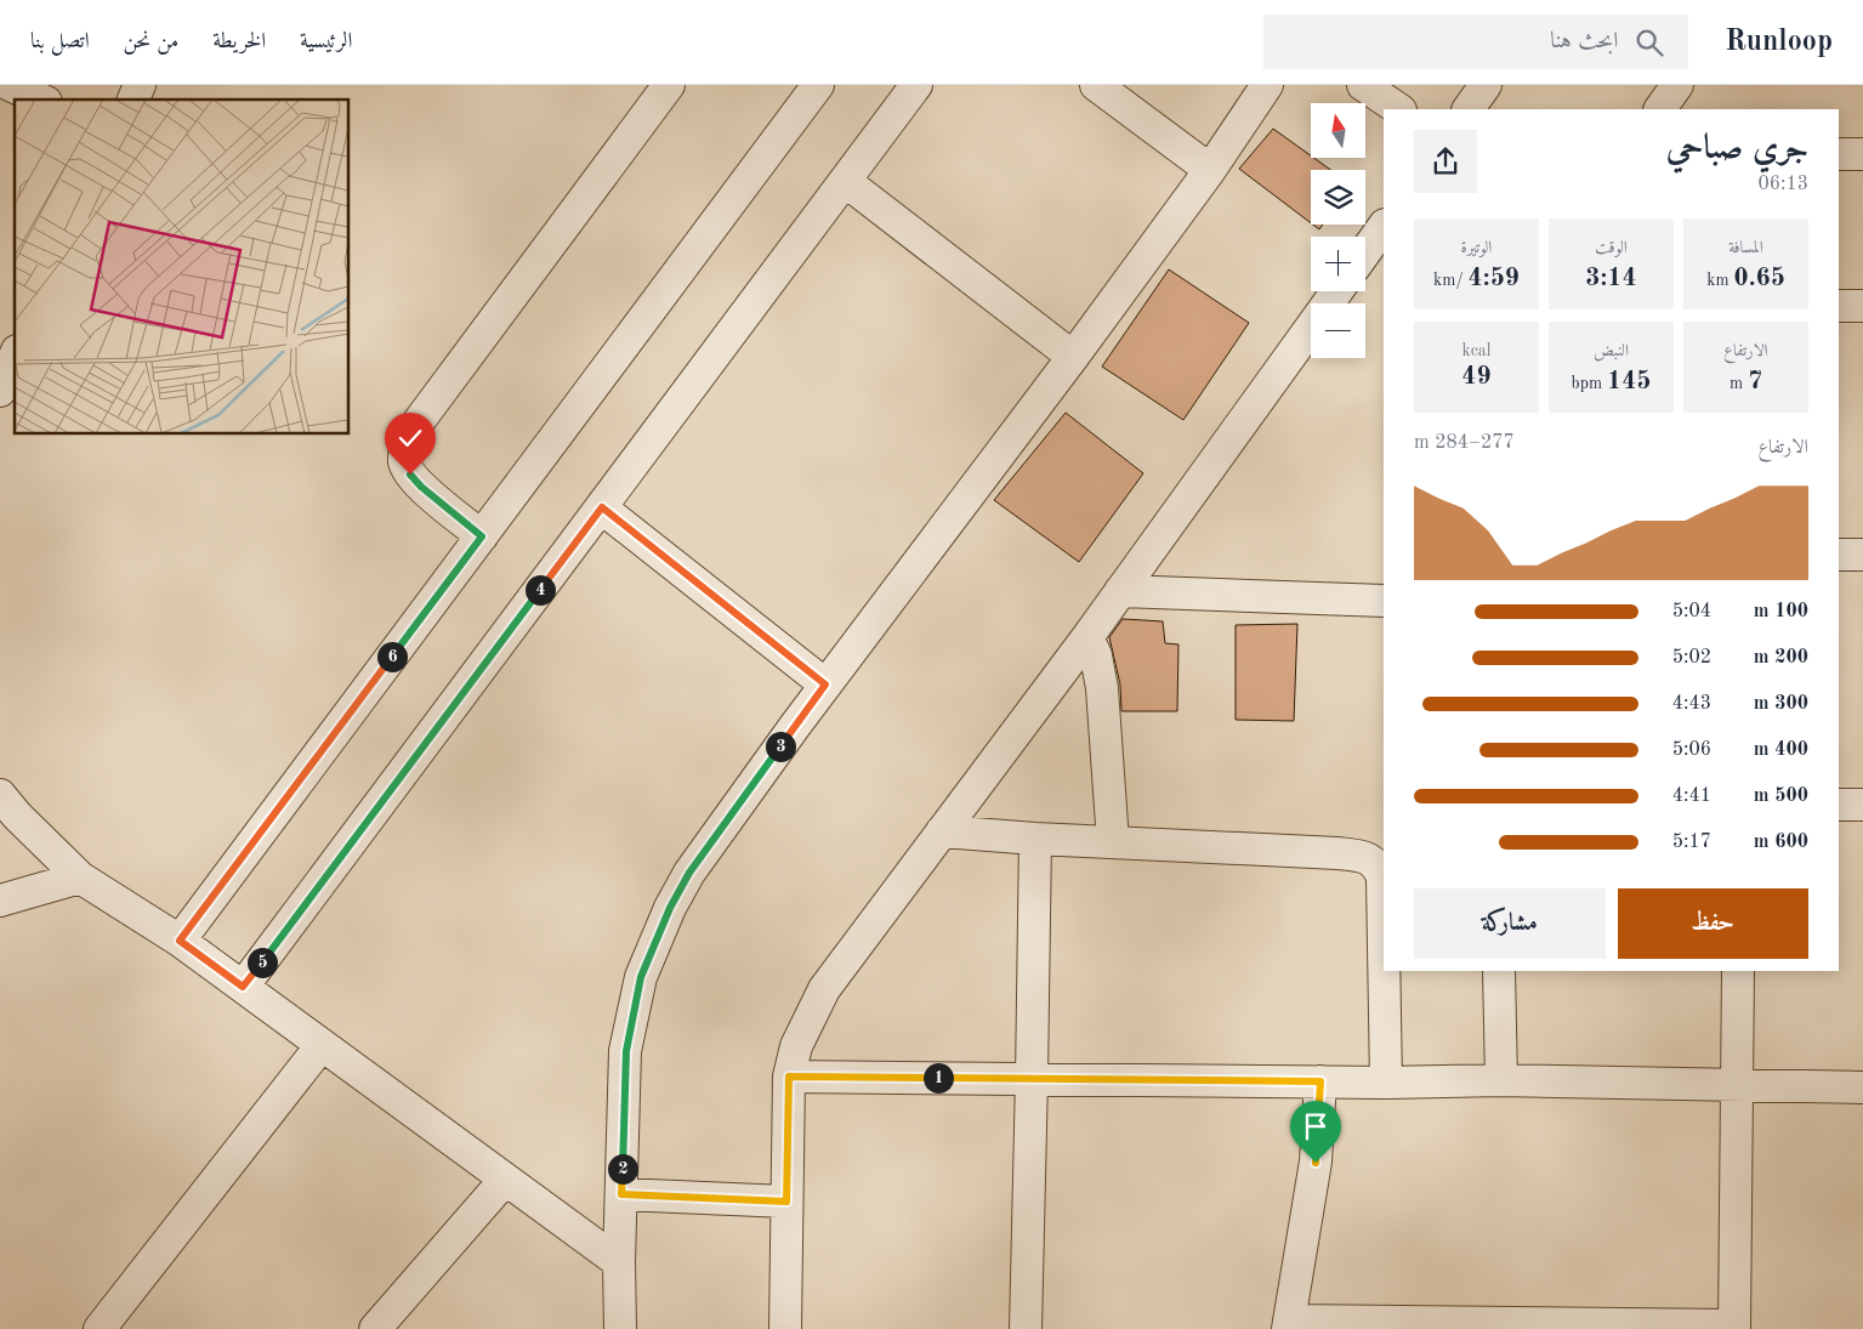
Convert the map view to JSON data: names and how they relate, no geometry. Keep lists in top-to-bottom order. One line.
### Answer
{"north":"top","page":{"header":"Runloop","search":"ابحث هنا","nav":["الرئيسية","الخريطة","من نحن","اتصل بنا"],"map_buttons":["+","−"],"heading":["جري صباحي","06:13"],"stats":[["المسافة","0.65 km"],["الوقت","3:14"],["الوتيرة","4:59 /km"],["الارتفاع","7 m"],["النبض","145 bpm"],["kcal","49"]],"chart":["الارتفاع","277–284 m"],"pins":["4","6","3","5","1","2"],"list":[{"name":"100 m","note":"5:04"},{"name":"200 m","note":"5:02"},{"name":"300 m","note":"4:43"},{"name":"400 m","note":"5:06"},{"name":"500 m","note":"4:41"},{"name":"600 m","note":"5:17"}],"buttons":["حفظ","مشاركة"]}}
